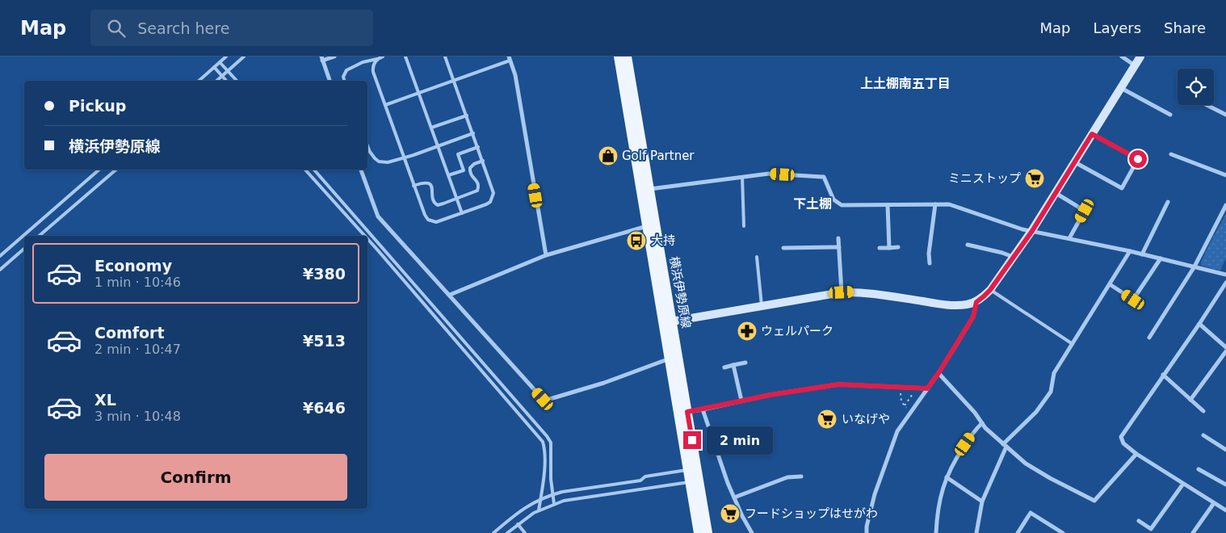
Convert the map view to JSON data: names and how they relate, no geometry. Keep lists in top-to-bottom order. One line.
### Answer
{"streets":{"main road":["横浜伊勢原線"]},"districts":["上土棚南五丁目","下土棚"],"places":{"shop":["Golf Partner"],"supermarket":["ミニストップ","いなげや","フードショップはせがわ"],"bus stop":["大持"],"pharmacy":["ウェルパーク"]},"page":{"header":"Map","search":"Search here","nav":["Map","Layers","Share"],"banner":["Pickup","横浜伊勢原線"],"list":[{"name":"Economy","note":"1 min · 10:46","value":"¥380"},{"name":"Comfort","note":"2 min · 10:47","value":"¥513"},{"name":"XL","note":"3 min · 10:48","value":"¥646"}],"bubble":"2 min","buttons":"Confirm"}}
